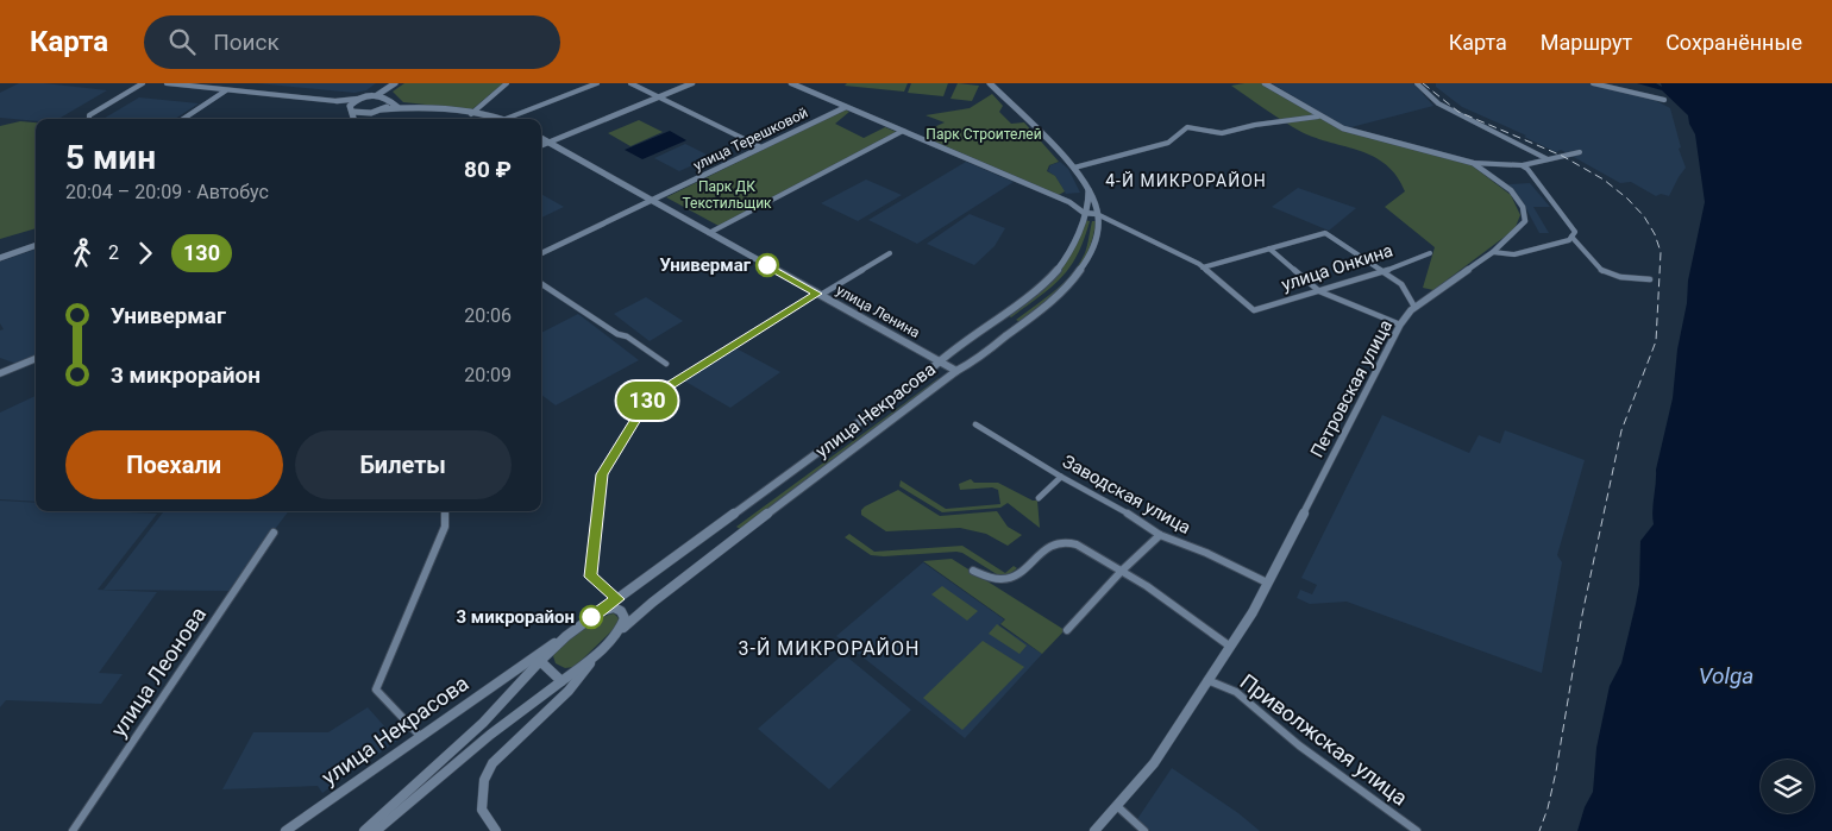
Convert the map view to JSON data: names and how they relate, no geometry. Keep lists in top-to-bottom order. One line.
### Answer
{"streets":{"main road":["улица Ленина","улица Некрасова"],"street":["улица Терешковой","улица Онкина","Петровская улица","Заводская улица","улица Леонова","Приволжская улица"]},"crossings":[["улица Терешковой","улица Ленина"],["улица Ленина","улица Некрасова"],["Петровская улица","Заводская улица"],["Петровская улица","Приволжская улица"]],"districts":["4-Й МИКРОРАЙОН","3-Й МИКРОРАЙОН"],"water":["Volga"],"parks":["Парк Строителей","Парк ДК Текстильщик"],"places":["Универмаг","3 микрорайон"],"lines":["bus line 130"],"page":{"header":"Карта","search":"Поиск","nav":["Карта","Маршрут","Сохранённые"],"on_map":"130","heading":["5 мин","20:04 – 20:09 · Автобус","80 ₽"],"legs":["2","130"],"list":[{"name":"Универмаг","value":"20:06"},{"name":"3 микрорайон","value":"20:09"}],"buttons":["Поехали","Билеты"]}}
